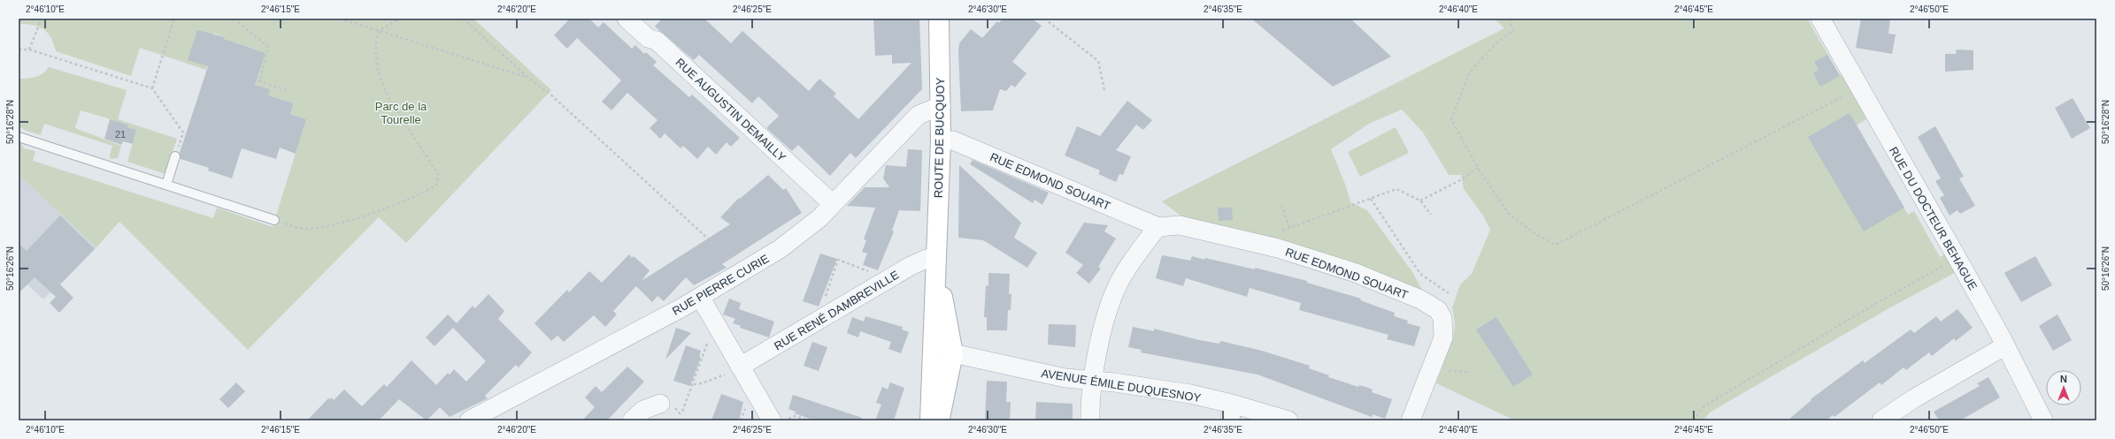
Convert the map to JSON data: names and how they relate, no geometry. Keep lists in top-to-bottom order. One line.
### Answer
{"streets":{"main road":["ROUTE DE BUCQUOY"],"street":["RUE AUGUSTIN DEMAILLY","RUE EDMOND SOUART","RUE DU DOCTEUR BEHAGUE","RUE PIERRE CURIE","RUE RENÉ DAMBREVILLE","AVENUE ÉMILE DUQUESNOY"]},"crossings":[["RUE AUGUSTIN DEMAILLY","RUE PIERRE CURIE"],["ROUTE DE BUCQUOY","RUE EDMOND SOUART"],["ROUTE DE BUCQUOY","RUE PIERRE CURIE"],["ROUTE DE BUCQUOY","RUE RENÉ DAMBREVILLE"],["ROUTE DE BUCQUOY","AVENUE ÉMILE DUQUESNOY"]],"parks":["Parc de la Tourelle"],"house_numbers":["21"],"north":"top","coordinates":["2°46'10\"E","2°46'15\"E","2°46'20\"E","2°46'25\"E","2°46'30\"E","2°46'35\"E","2°46'40\"E","2°46'45\"E","2°46'50\"E","50°16'28\"N","50°16'26\"N"]}
